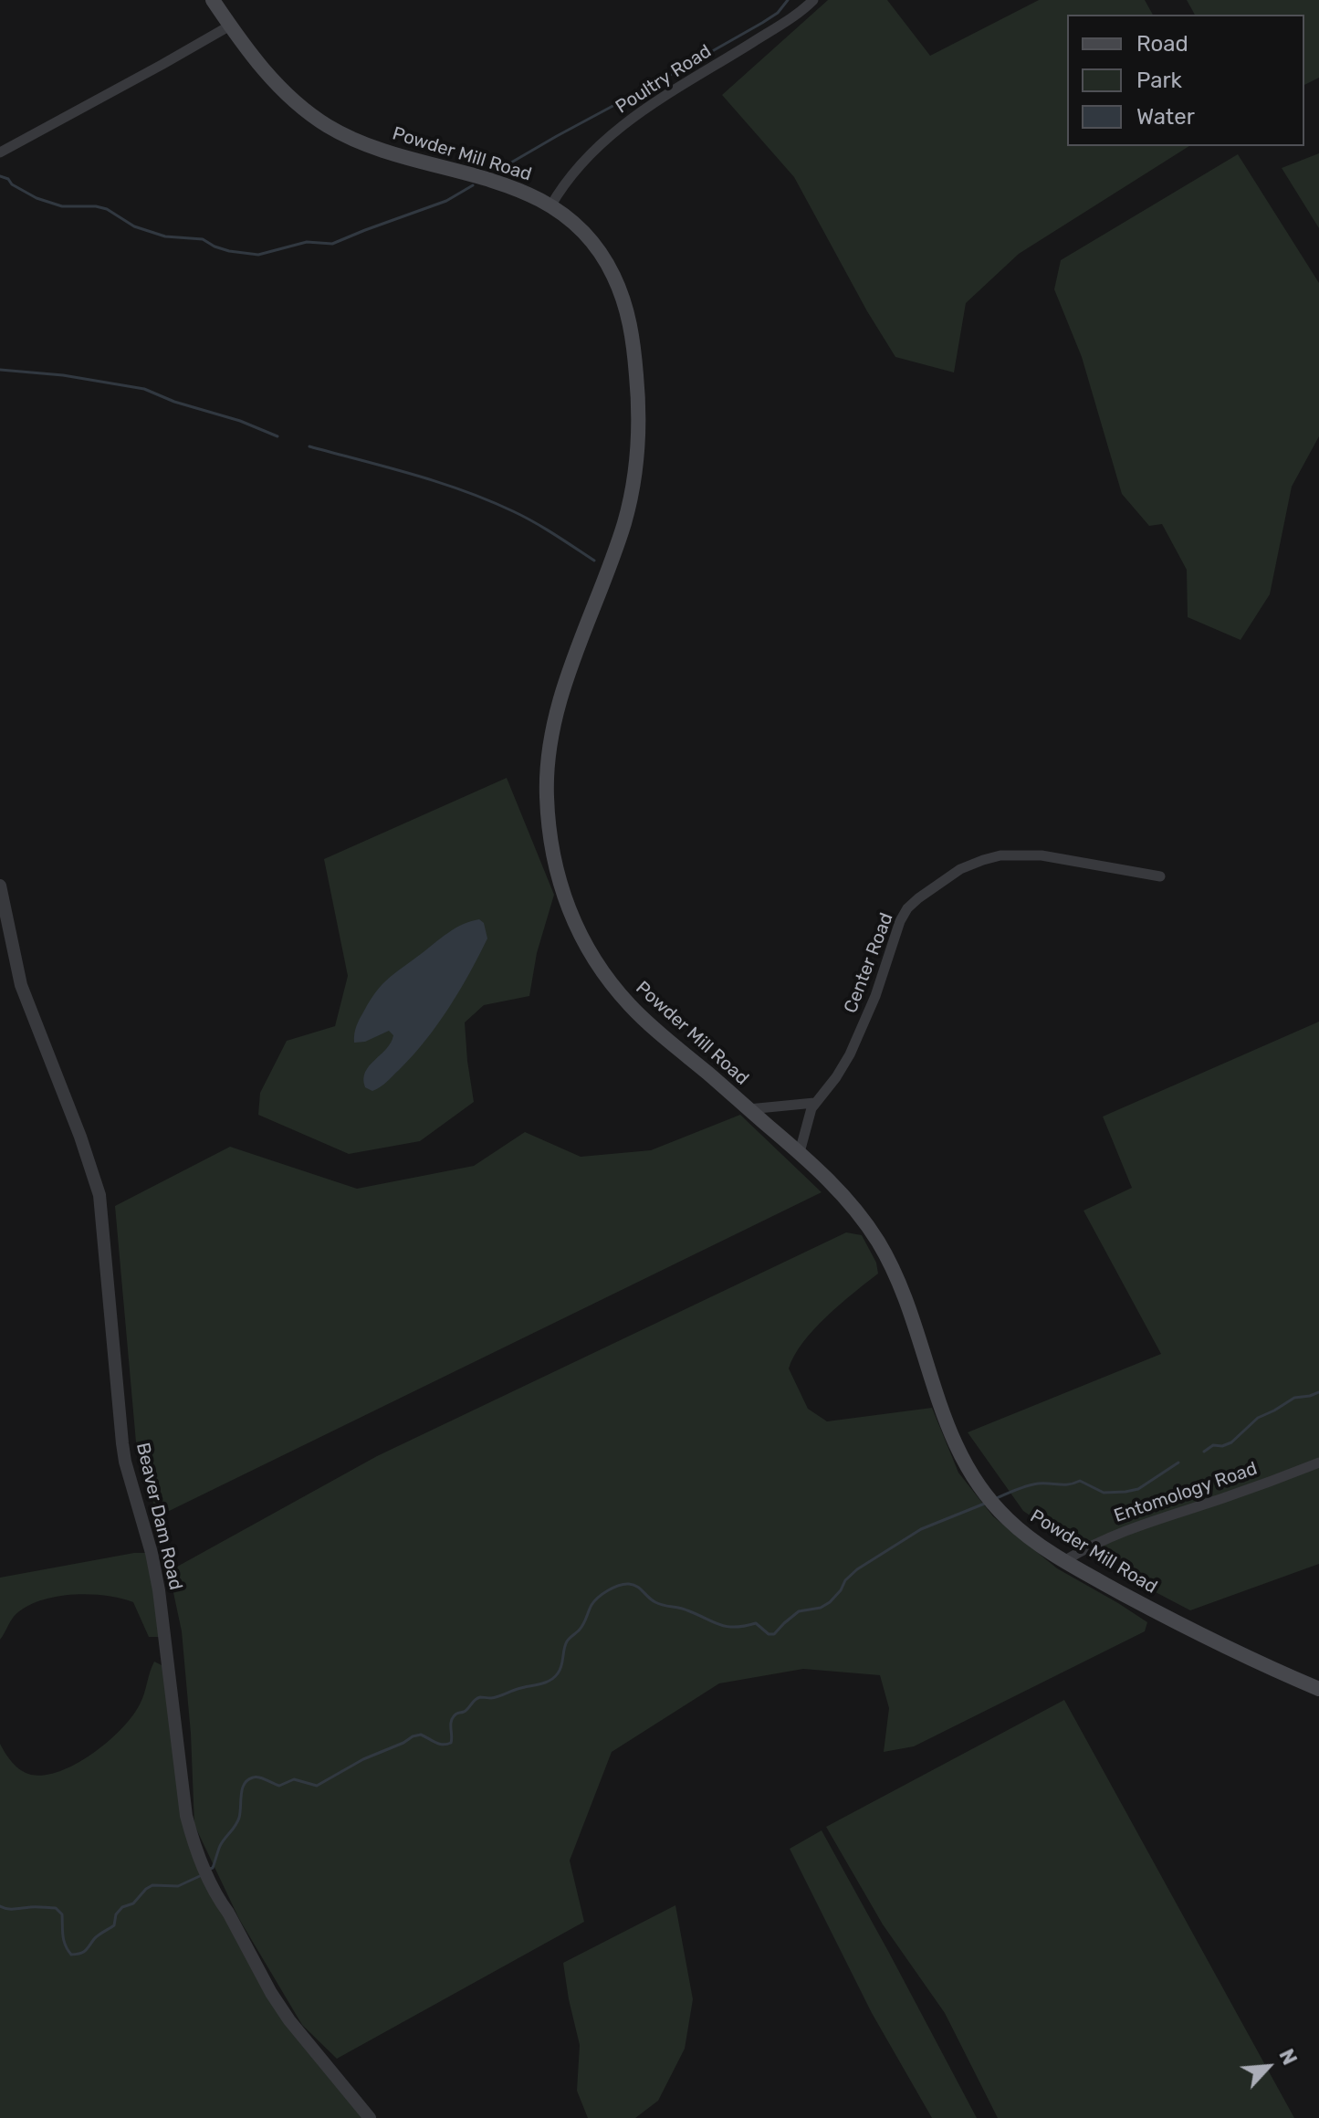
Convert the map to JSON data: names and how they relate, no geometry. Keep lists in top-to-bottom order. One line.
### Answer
{"streets":{"main road":["Powder Mill Road"],"street":["Poultry Road","Center Road","Entomology Road","Beaver Dam Road"]},"crossings":[["Poultry Road","Powder Mill Road"],["Powder Mill Road","Center Road"],["Powder Mill Road","Entomology Road"]],"legend":["Road","Park","Water"],"north":"top right"}
